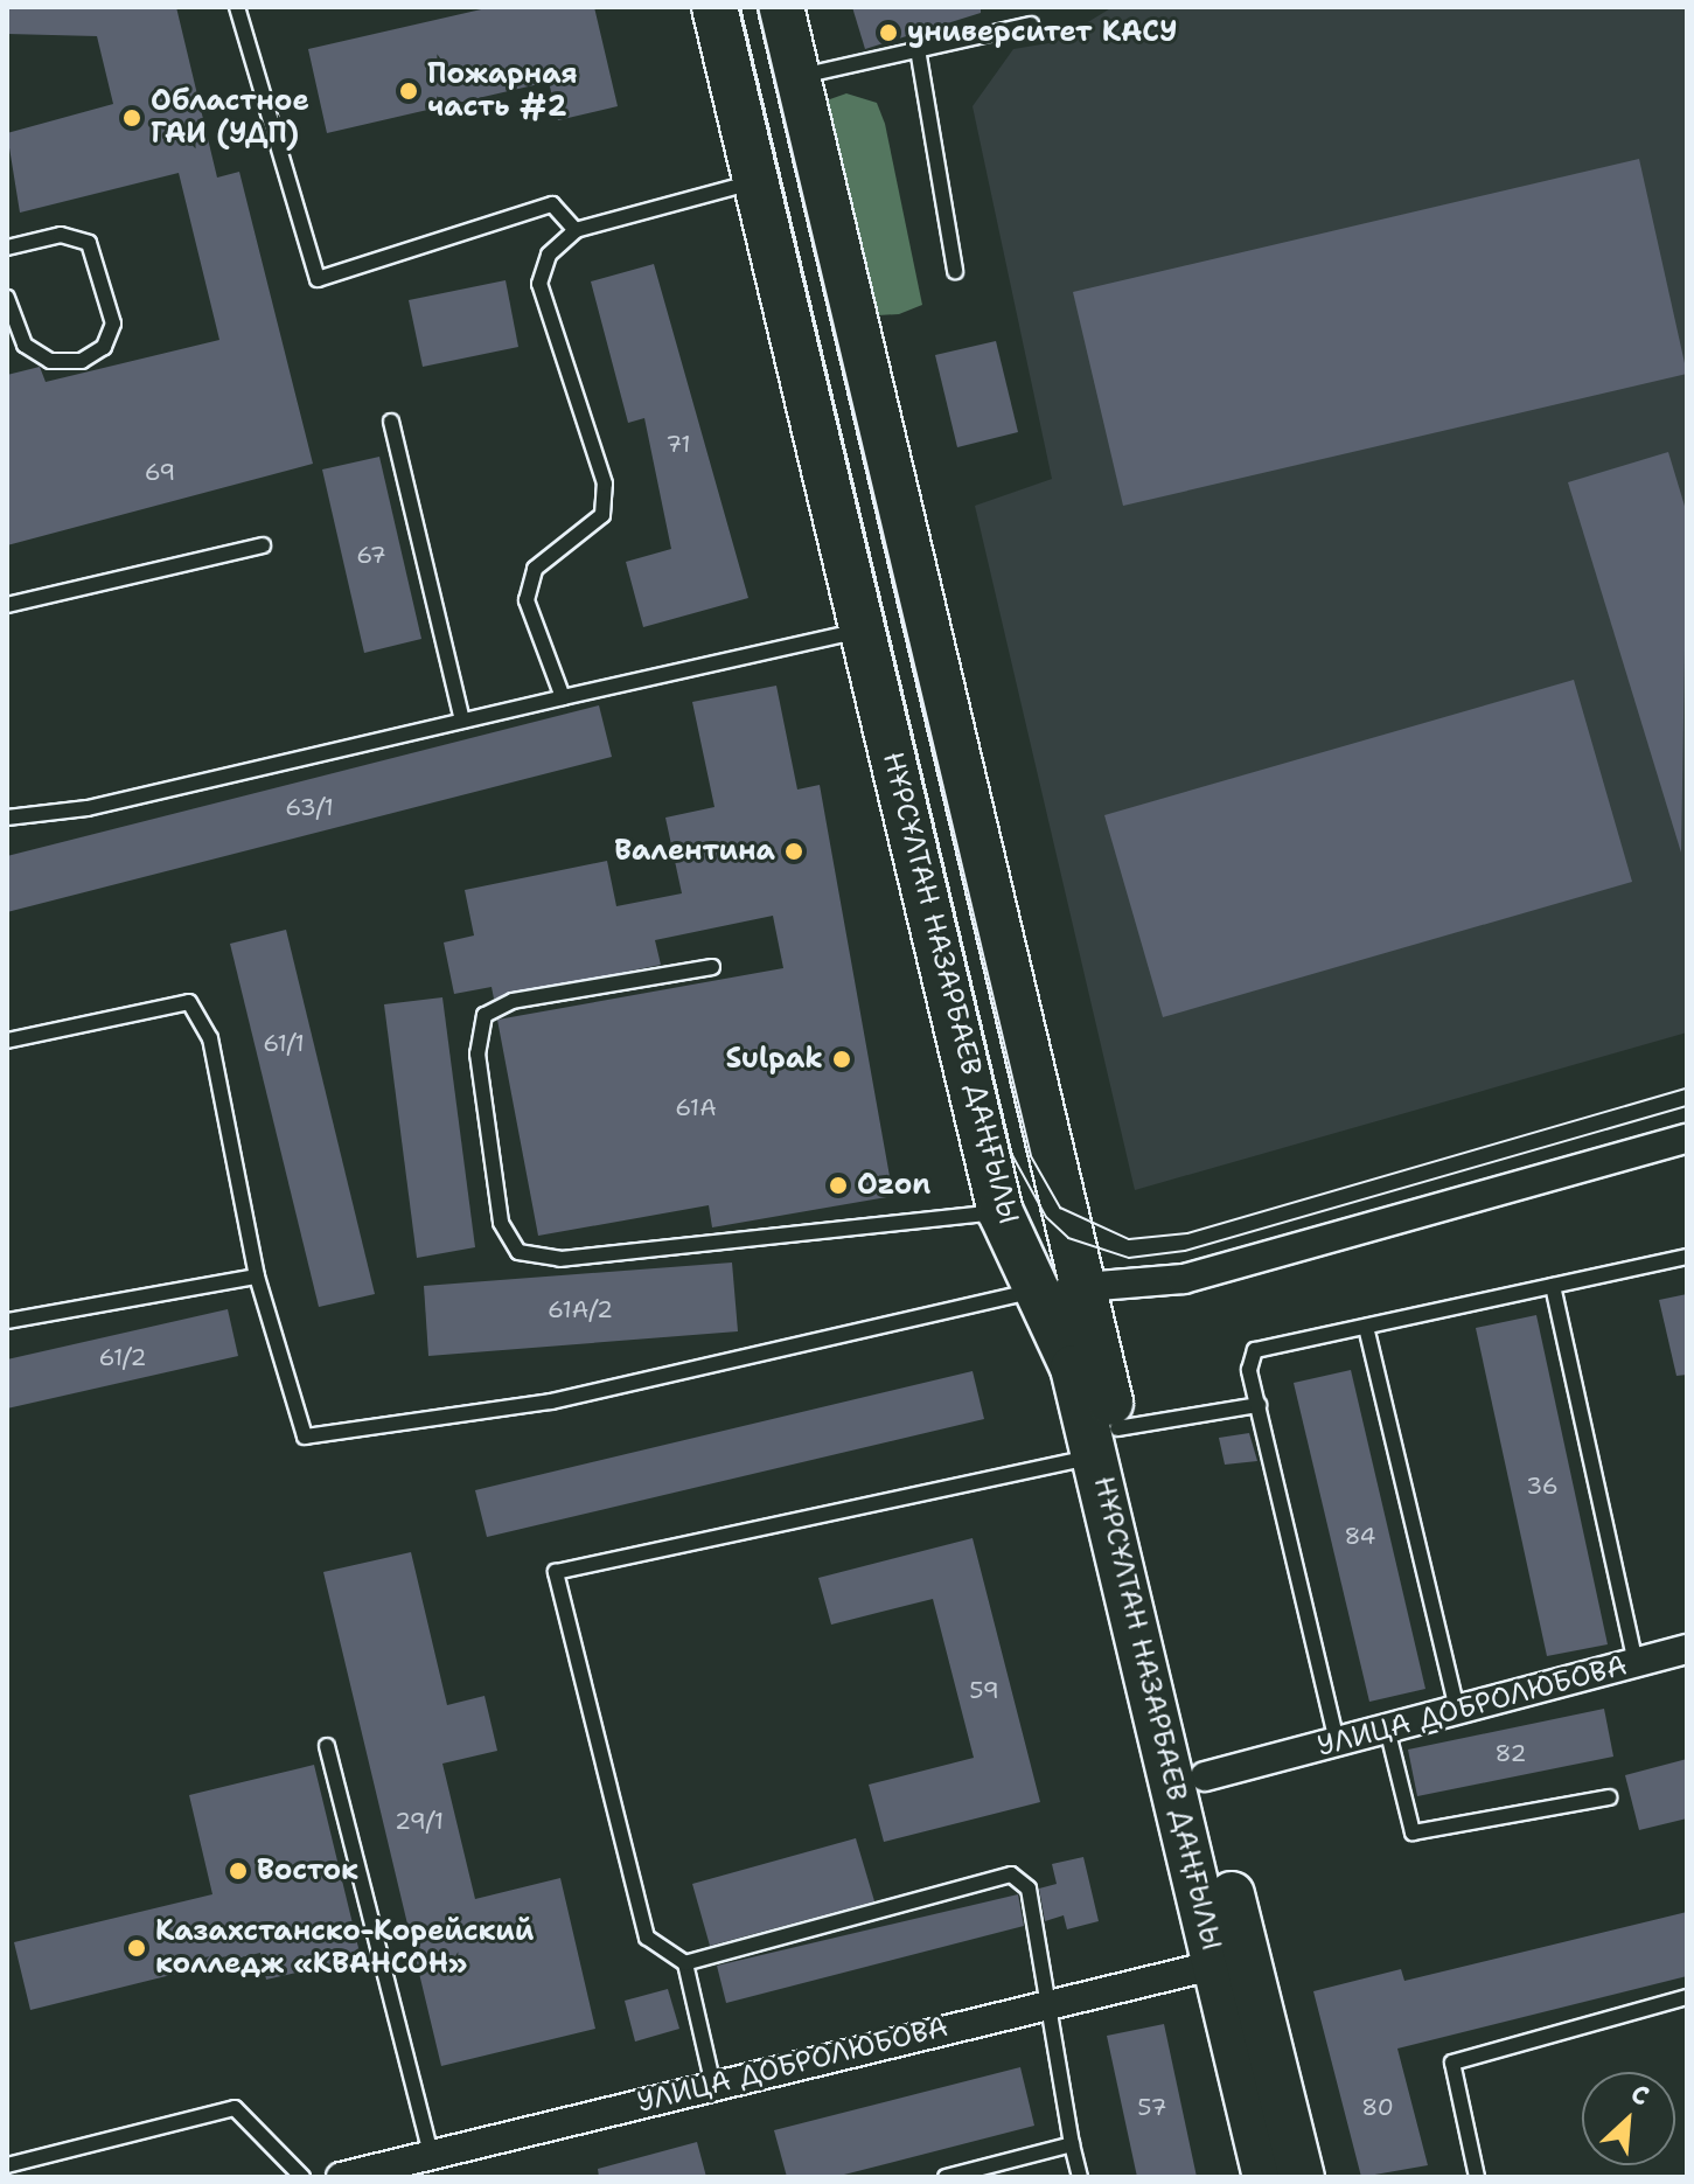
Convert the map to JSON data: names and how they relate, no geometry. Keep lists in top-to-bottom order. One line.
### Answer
{"streets":{"main road":["НҰРСҰЛТАН НАЗАРБАЕВ ДАҢҒЫЛЫ"],"street":["УЛИЦА ДОБРОЛЮБОВА"]},"crossings":[["НҰРСҰЛТАН НАЗАРБАЕВ ДАҢҒЫЛЫ","УЛИЦА ДОБРОЛЮБОВА"]],"places":["университет КАСУ","Пожарная часть #2","Областное ГАИ (УДП)","Валентина","Sulpak","Ozon","Восток","Казахстанско-Корейский колледж «КВАНСОН»"],"house_numbers":["71","69","67","63/1","61/1","61А","61А/2","61/2","36","84","59","82","29/1","57","80"],"north":"top right"}
